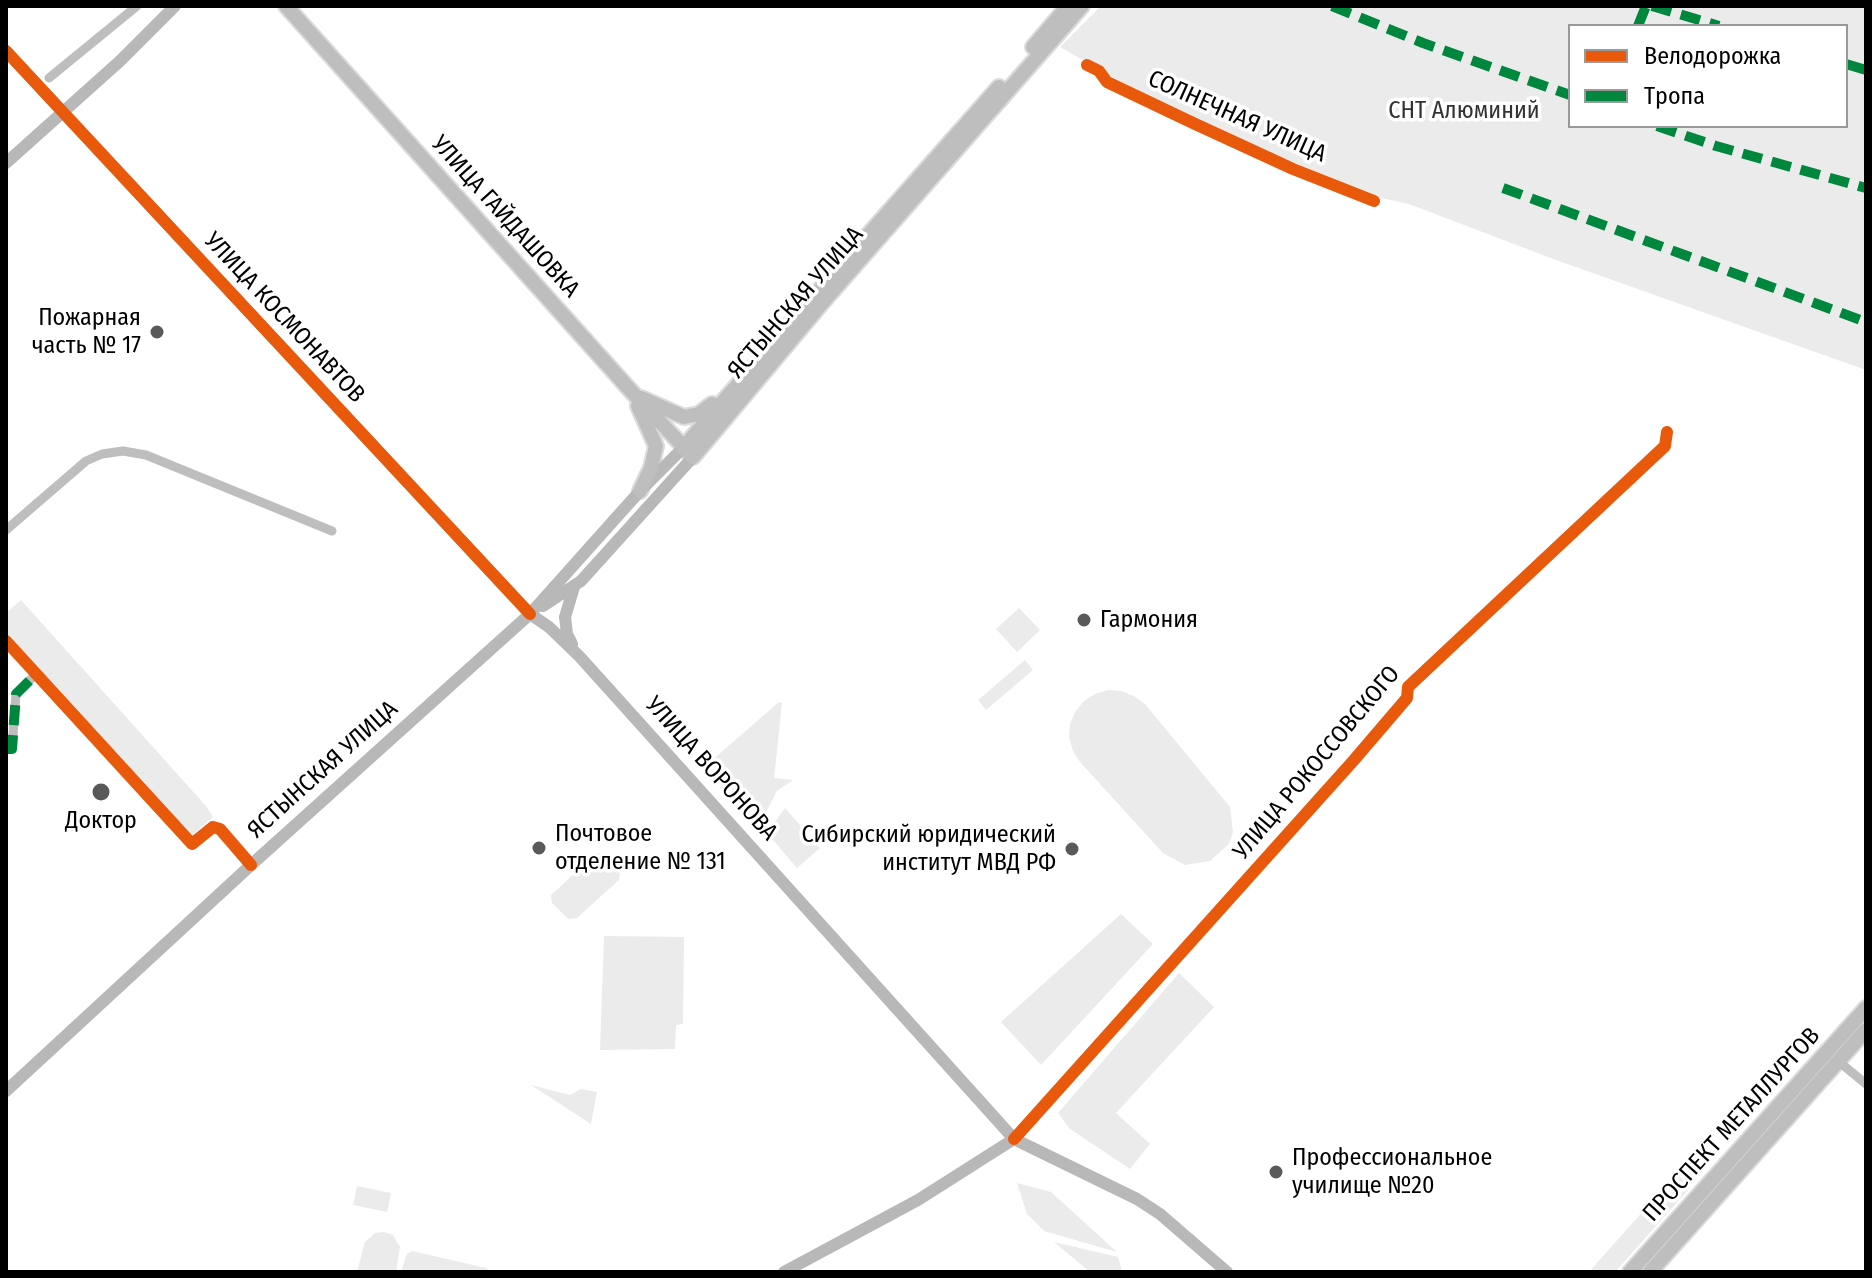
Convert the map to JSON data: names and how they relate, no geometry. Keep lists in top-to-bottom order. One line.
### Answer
{"streets":{"main road":["УЛИЦА ГАЙДАШОВКА","ЯСТЫНСКАЯ УЛИЦА","УЛИЦА КОСМОНАВТОВ","УЛИЦА ВОРОНОВА","ПРОСПЕКТ МЕТАЛЛУРГОВ"],"street":["СОЛНЕЧНАЯ УЛИЦА","УЛИЦА РОКОССОВСКОГО"]},"crossings":[["УЛИЦА ГАЙДАШОВКА","ЯСТЫНСКАЯ УЛИЦА"],["ЯСТЫНСКАЯ УЛИЦА","УЛИЦА КОСМОНАВТОВ"],["ЯСТЫНСКАЯ УЛИЦА","УЛИЦА ВОРОНОВА"],["УЛИЦА КОСМОНАВТОВ","УЛИЦА ВОРОНОВА"],["УЛИЦА РОКОССОВСКОГО","УЛИЦА ВОРОНОВА"]],"parks":["СНТ Алюминий"],"places":["Пожарная часть № 17","Гармония","Доктор","Почтовое отделение № 131","Сибирский юридический институт МВД РФ","Профессиональное училище №20"],"legend":["Велодорожка","Тропа"]}
